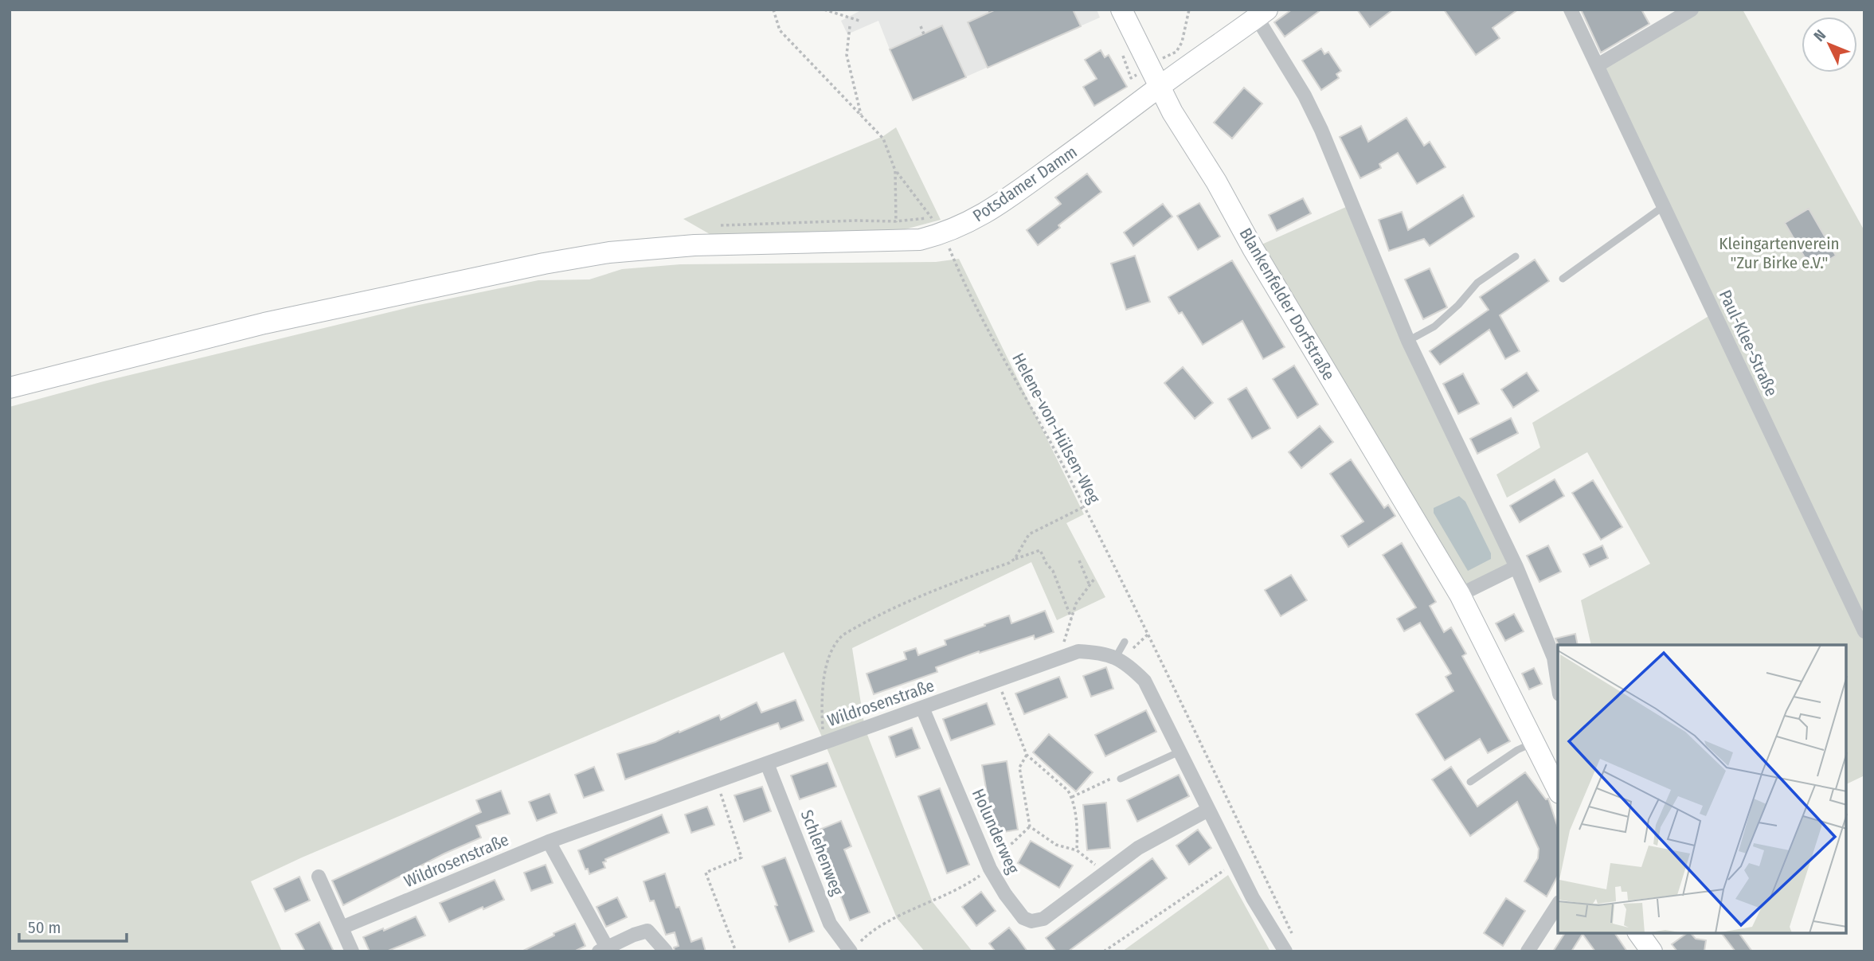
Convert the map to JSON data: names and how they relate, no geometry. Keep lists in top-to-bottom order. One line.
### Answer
{"streets":{"main road":["Potsdamer Damm","Blankenfelder Dorfstraße"],"street":["Paul-Klee-Straße","Wildrosenstraße","Holunderweg","Schlehenweg"],"path":["Helene-von-Hülsen-Weg"]},"crossings":[["Potsdamer Damm","Blankenfelder Dorfstraße"],["Potsdamer Damm","Helene-von-Hülsen-Weg"],["Wildrosenstraße","Holunderweg"],["Wildrosenstraße","Schlehenweg"]],"parks":["Kleingartenverein \"Zur Birke e.V.\""],"scale_bar":"50 m","north":"top left"}
